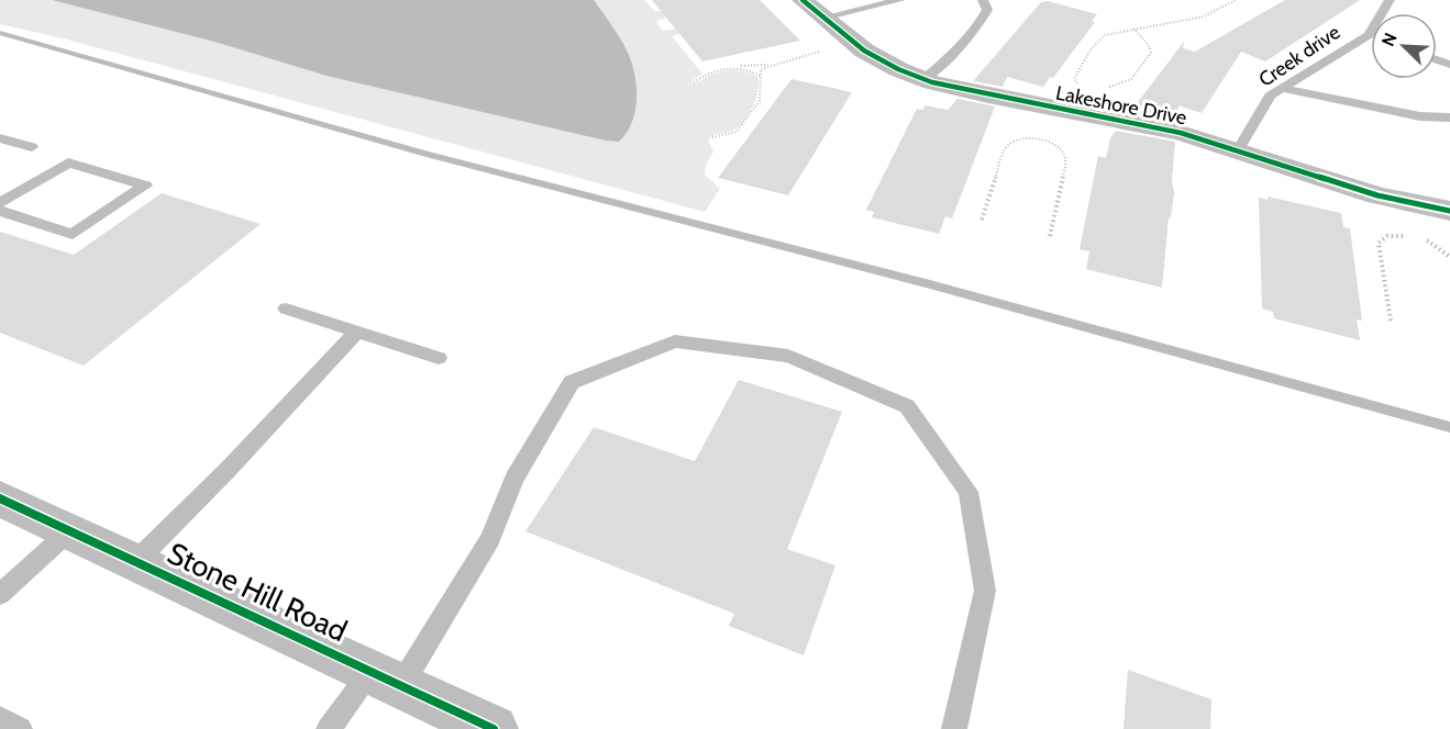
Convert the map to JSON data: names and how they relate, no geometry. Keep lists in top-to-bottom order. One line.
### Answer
{"streets":{"street":["Lakeshore Drive","Stone Hill Road"],"lane":["Creek drive"]},"crossings":[["Creek drive","Lakeshore Drive"]],"north":"top left"}
